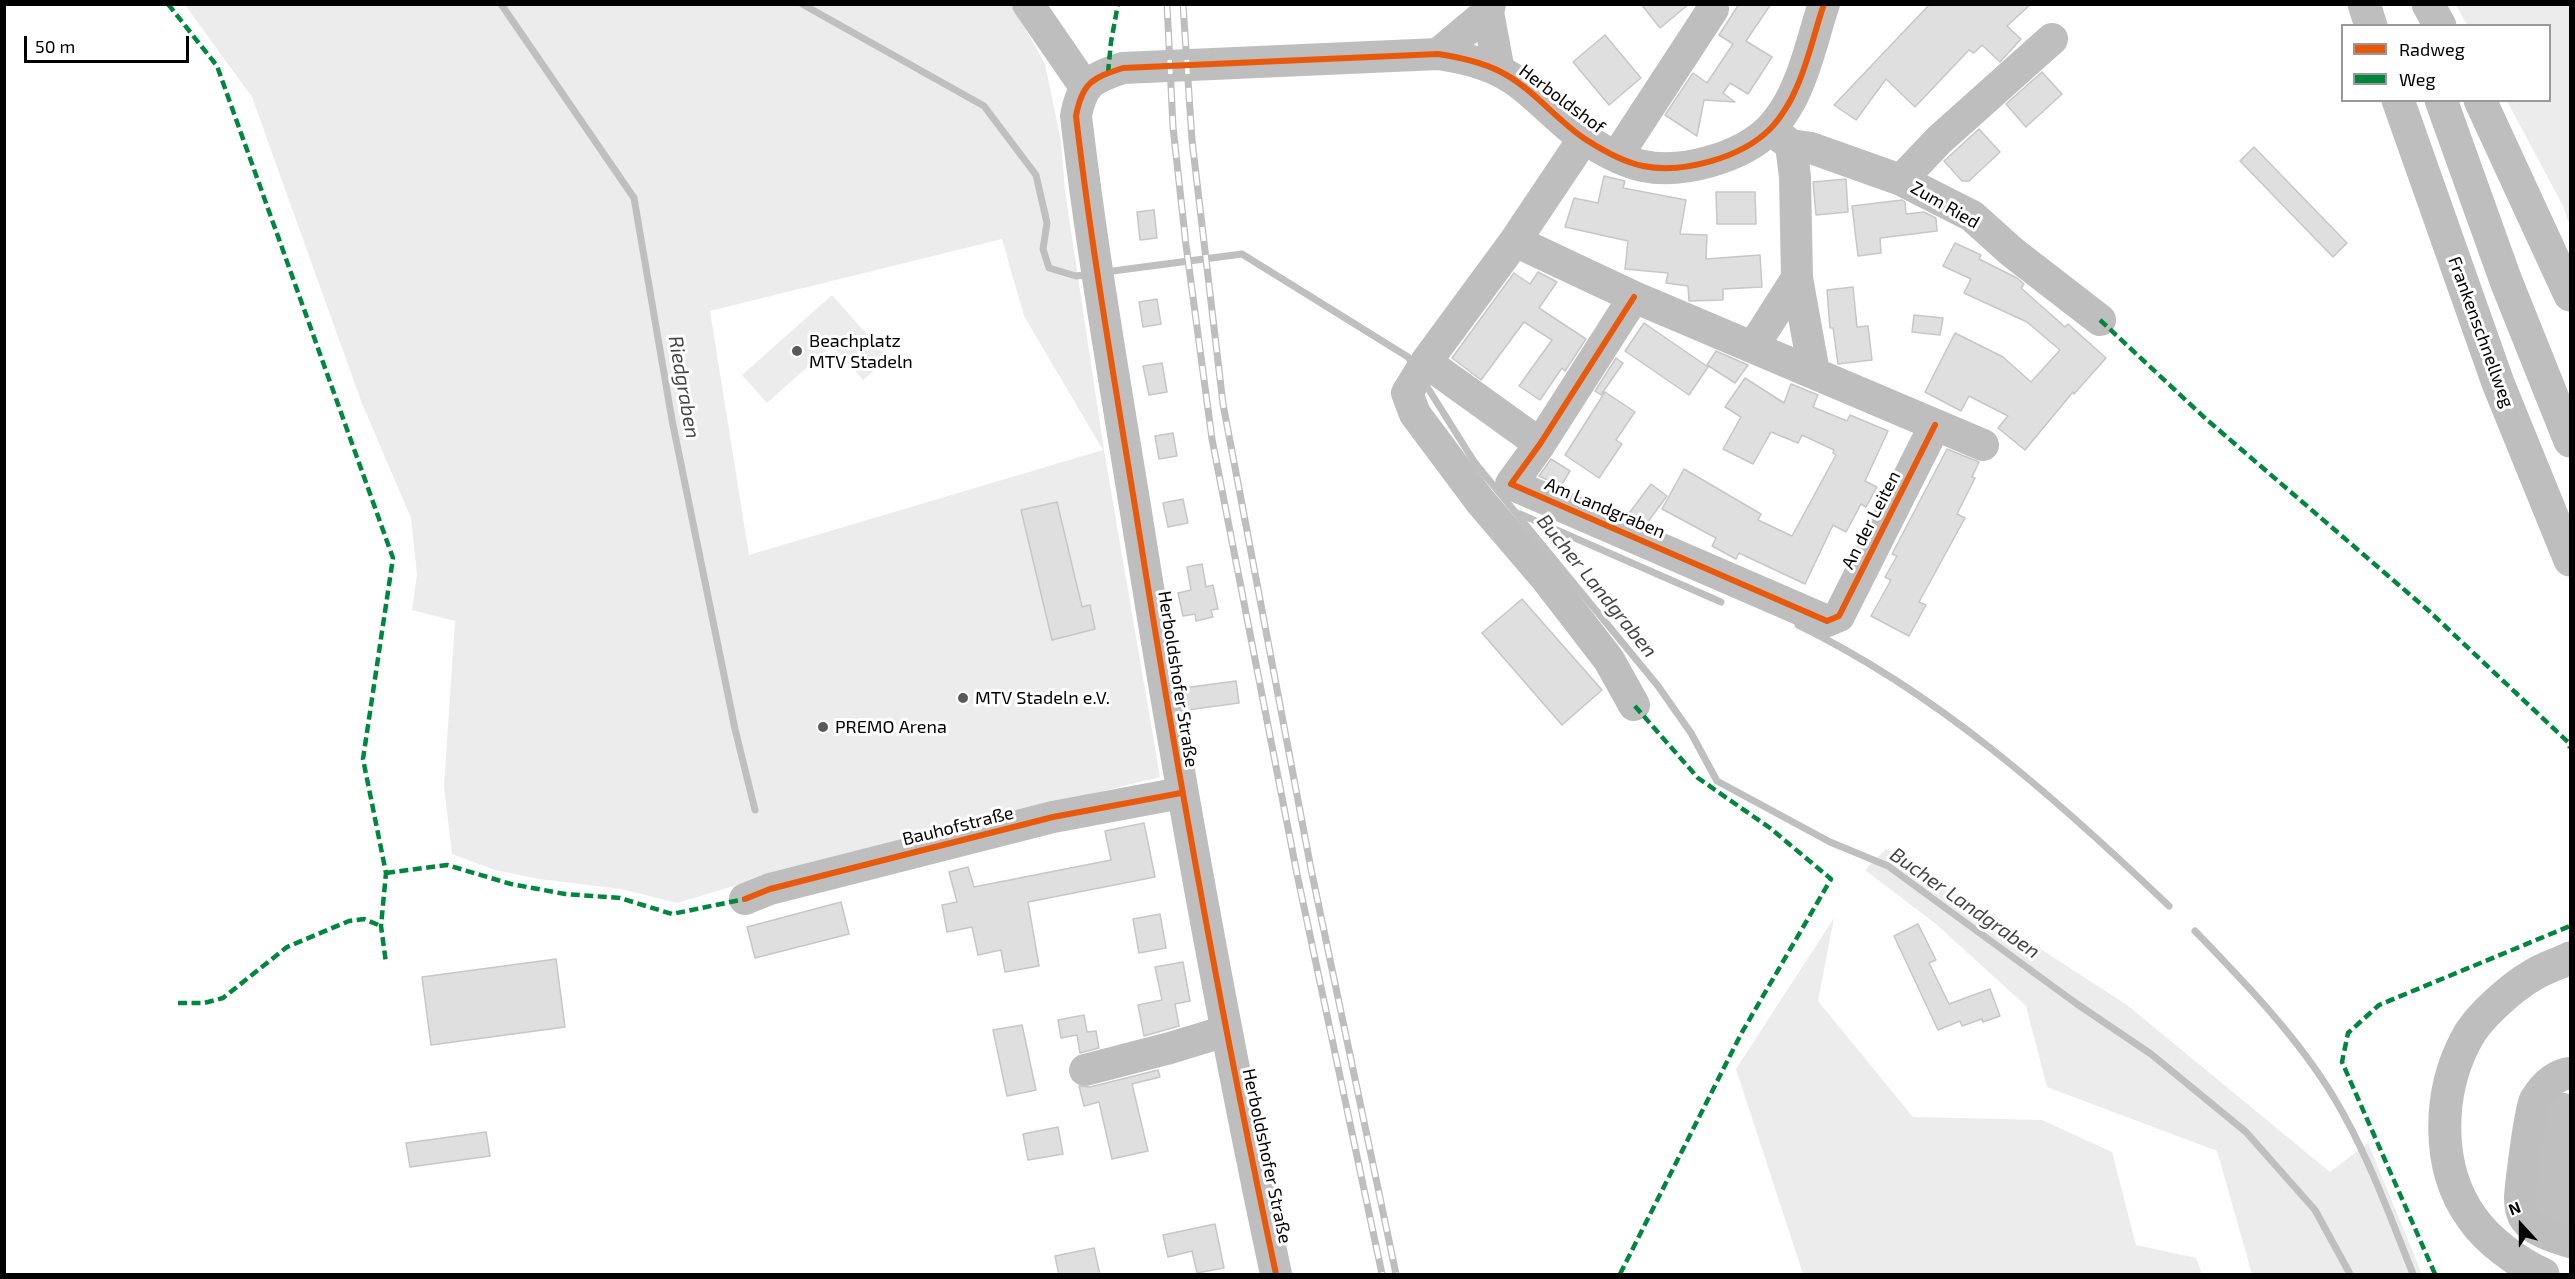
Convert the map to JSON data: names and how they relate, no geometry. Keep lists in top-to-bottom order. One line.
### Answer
{"streets":{"highway":["Frankenschnellweg"],"street":["Herboldshof","Zum Ried","Am Landgraben","An der Leiten","Herboldshofer Straße","Bauhofstraße"]},"crossings":[["Herboldshof","Zum Ried"],["Herboldshof","Herboldshofer Straße"],["Am Landgraben","An der Leiten"],["Herboldshofer Straße","Bauhofstraße"]],"water":["Riedgraben","Bucher Landgraben"],"places":["Beachplatz MTV Stadeln","MTV Stadeln e.V.","PREMO Arena"],"legend":["Radweg","Weg"],"scale_bar":"50 m","north":"top"}
